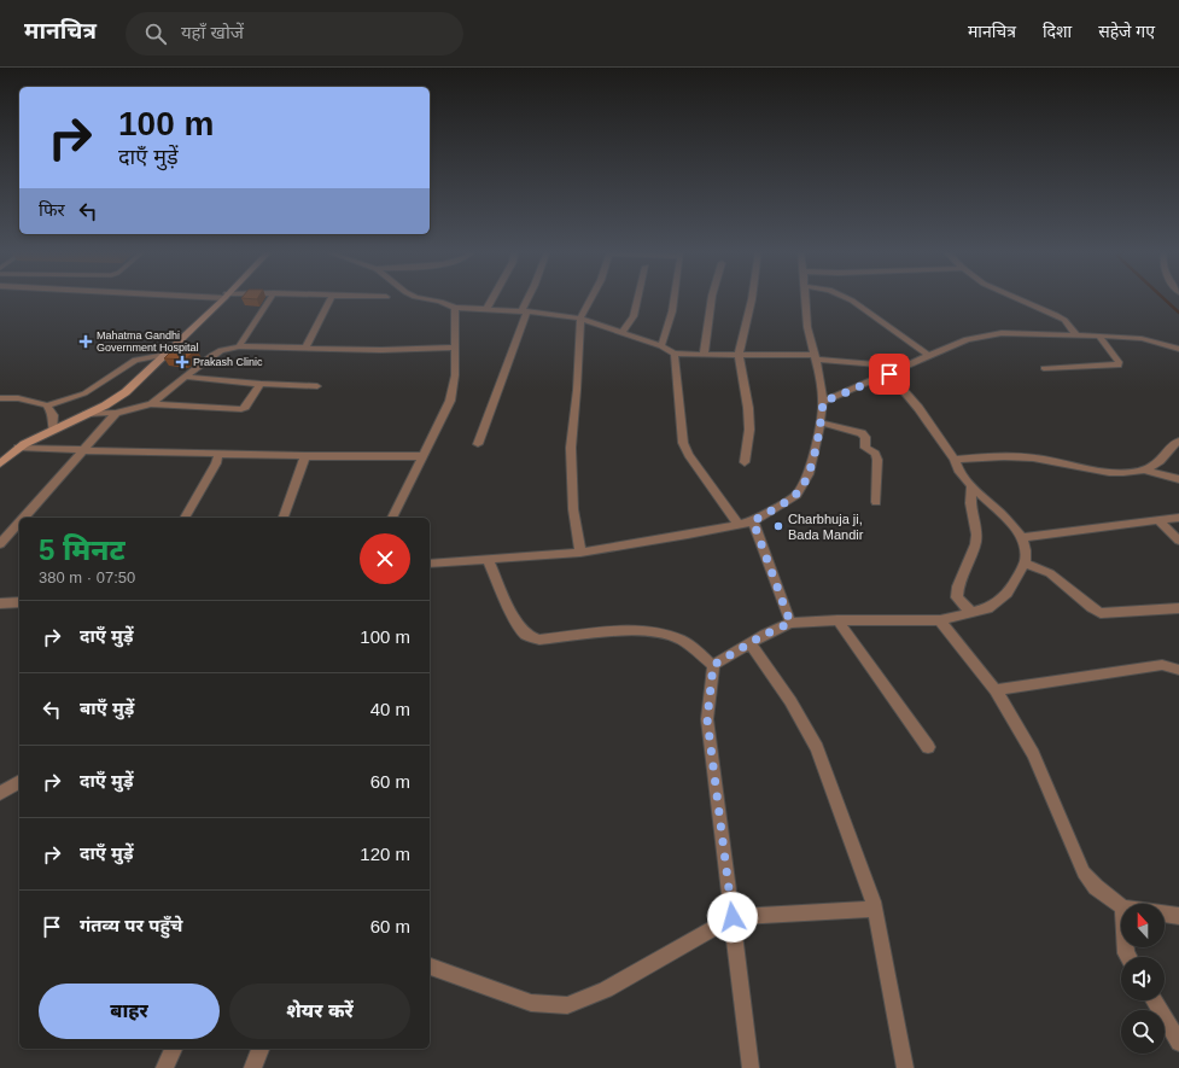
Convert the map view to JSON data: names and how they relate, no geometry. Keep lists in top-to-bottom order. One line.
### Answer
{"places":{"health":["Mahatma Gandhi Government Hospital","Prakash Clinic"],"other":["Charbhuja ji, Bada Mandir"]},"north":"top","page":{"header":"मानचित्र","search":"यहाँ खोजें","nav":["मानचित्र","दिशा","सहेजे गए"],"turn":["100 m","दाएँ मुड़ें"],"then":"फिर","heading":["5 मिनट","380 m · 07:50"],"list":[{"name":"दाएँ मुड़ें","value":"100 m"},{"name":"बाएँ मुड़ें","value":"40 m"},{"name":"दाएँ मुड़ें","value":"60 m"},{"name":"दाएँ मुड़ें","value":"120 m"},{"name":"गंतव्य पर पहुँचे","value":"60 m"}],"buttons":["बाहर","शेयर करें"]}}
